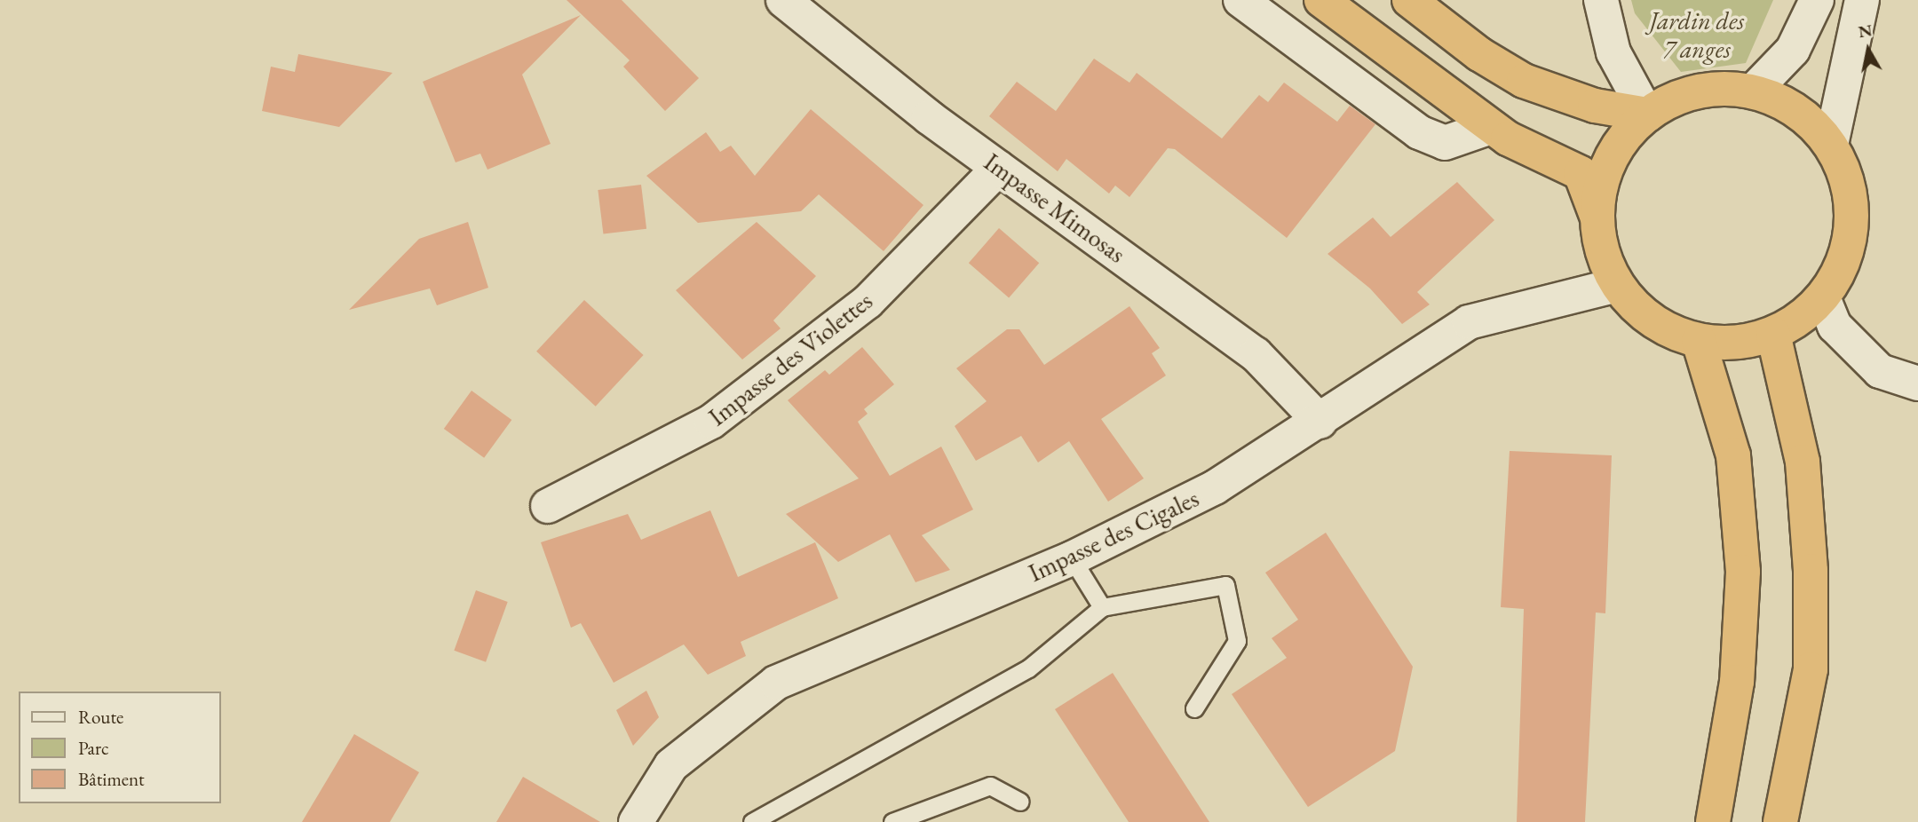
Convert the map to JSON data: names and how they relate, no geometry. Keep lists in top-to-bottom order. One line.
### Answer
{"streets":{"street":["Impasse Mimosas","Impasse des Violettes","Impasse des Cigales"]},"crossings":[["Impasse Mimosas","Impasse des Violettes"],["Impasse Mimosas","Impasse des Cigales"]],"parks":["Jardin des 7 anges"],"legend":["Route","Parc","Bâtiment"],"north":"top"}
